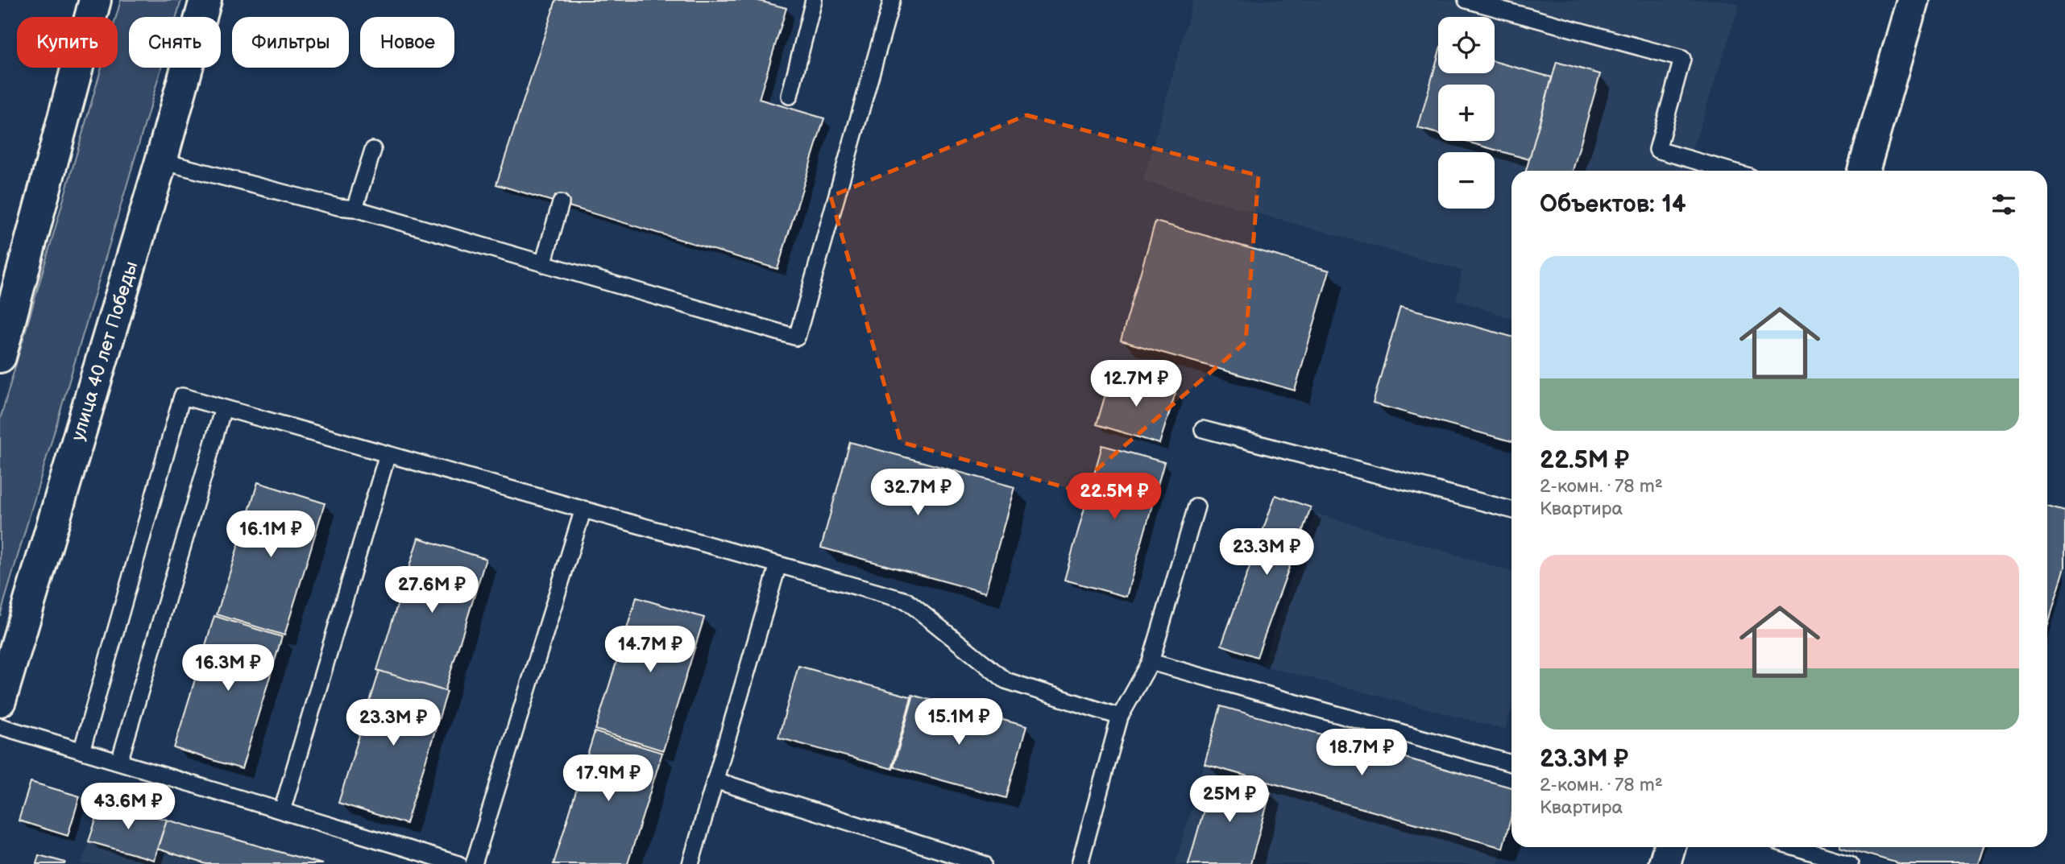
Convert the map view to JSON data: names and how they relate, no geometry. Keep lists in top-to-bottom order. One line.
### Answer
{"streets":{"street":["улица 40 лет Победы"]},"page":{"map_buttons":["+","−"],"chip":["Купить","Снять","Фильтры","Новое"],"heading":"Объектов: 14","list":[{"name":"22.5M ₽","note":"2-комн. · 78 m² · Квартира"},{"name":"23.3M ₽","note":"2-комн. · 78 m² · Квартира"}],"price":["12.7M ₽","32.7M ₽","22.5M ₽","16.1M ₽","23.3M ₽","27.6M ₽","14.7M ₽","16.3M ₽","15.1M ₽","23.3M ₽","18.7M ₽","17.9M ₽","25M ₽","43.6M ₽"]}}
